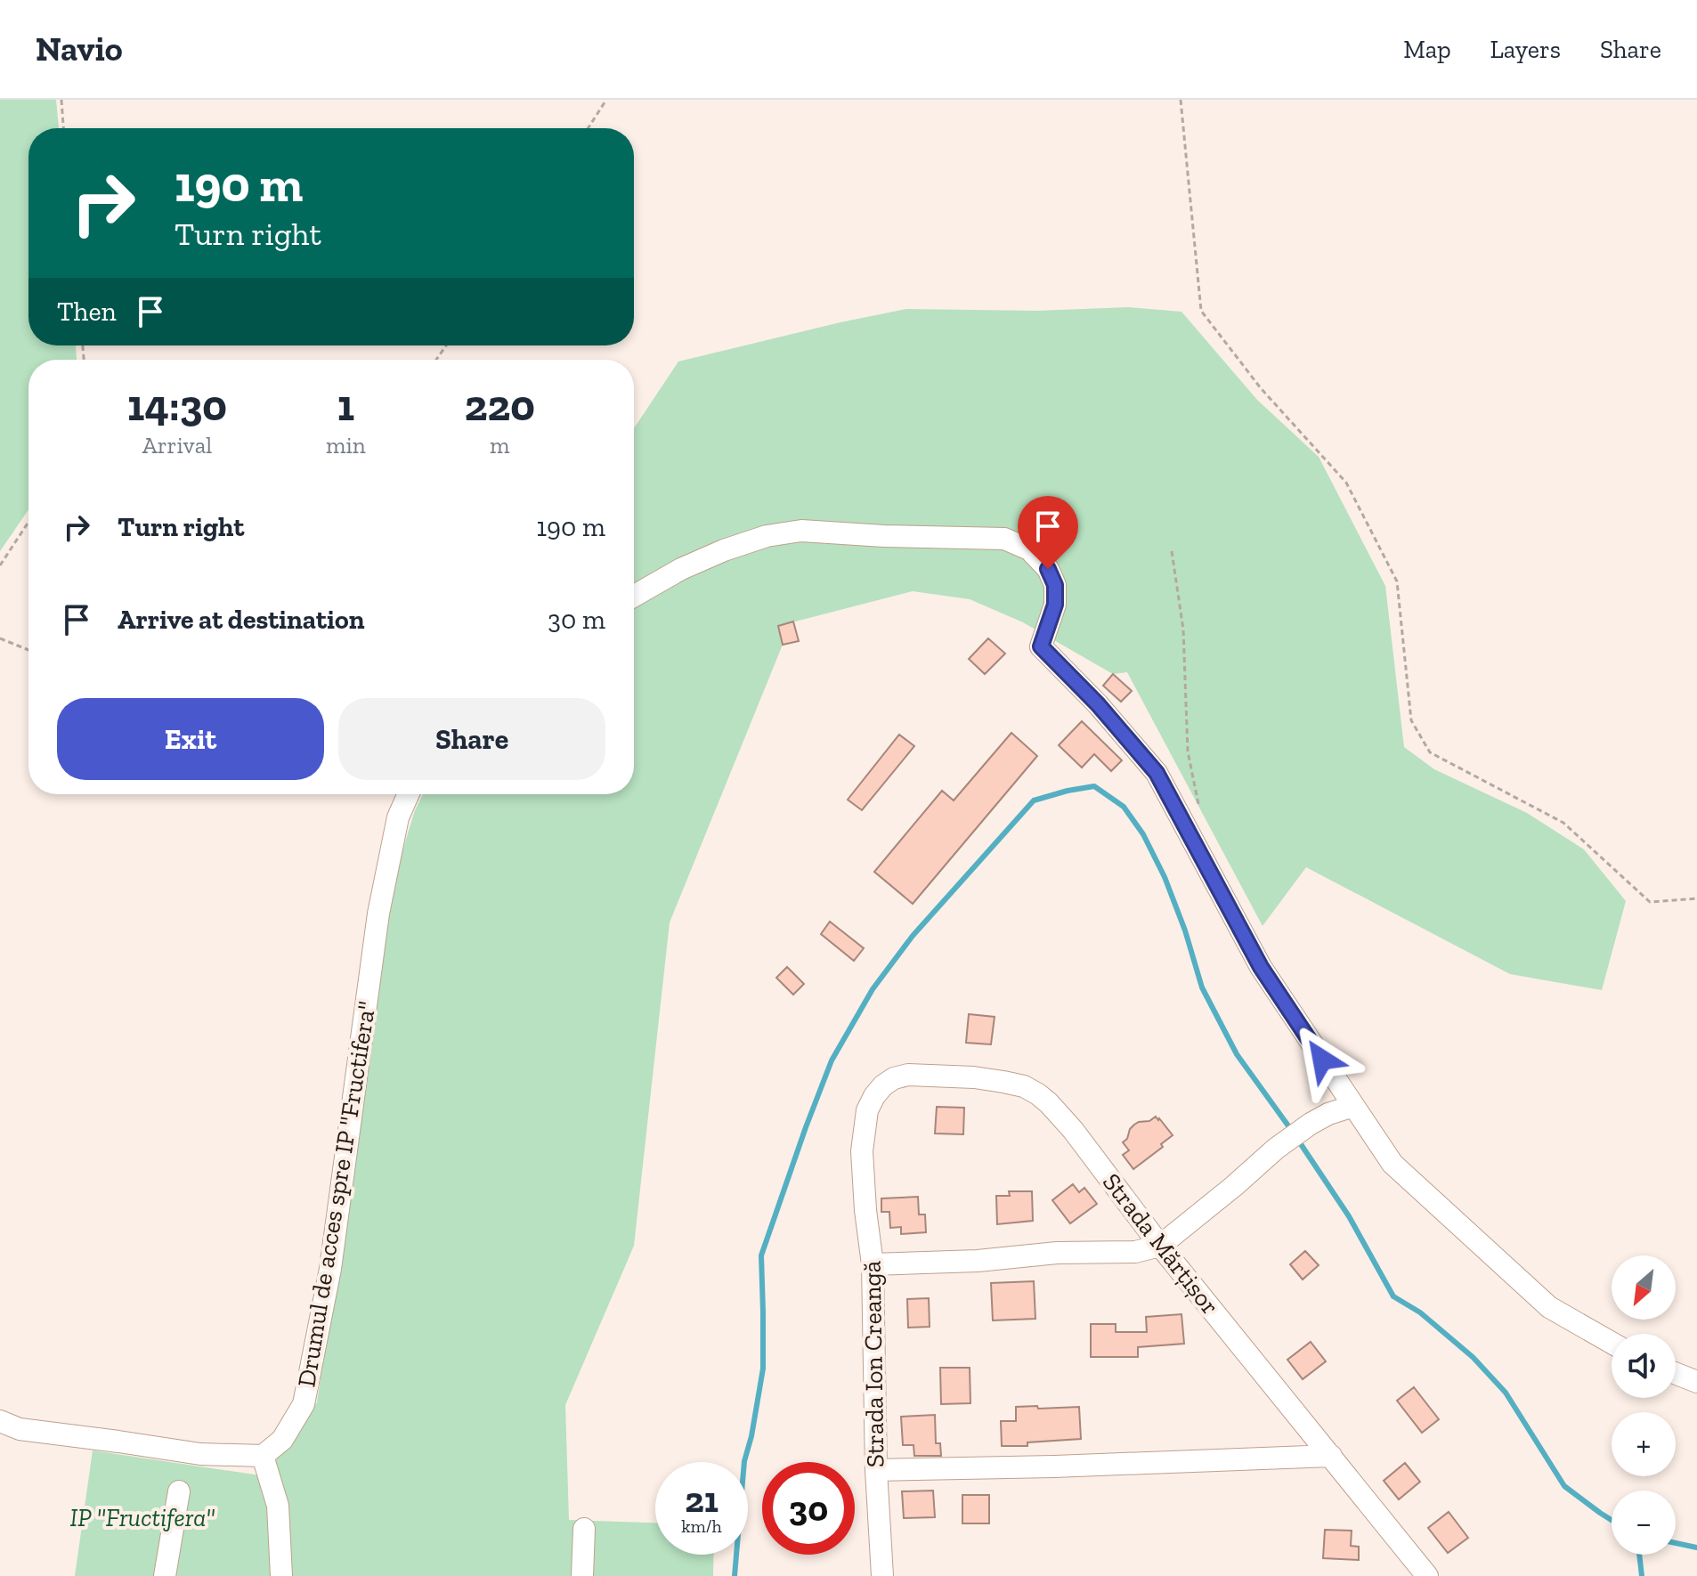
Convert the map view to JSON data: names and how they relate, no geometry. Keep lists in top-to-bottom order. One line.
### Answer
{"streets":{"street":["Drumul de acces spre IP \"Fructifera\"","Strada Mărțișor","Strada Ion Creangă"]},"crossings":[["Strada Mărțișor","Strada Ion Creangă"]],"parks":["IP \"Fructifera\""],"north":"bottom left","page":{"header":"Navio","nav":["Map","Layers","Share"],"turn":["190 m","Turn right"],"then":"Then","eta":["14:30","Arrival","1","min","220","m"],"list":[{"name":"Turn right","value":"190 m"},{"name":"Arrive at destination","value":"30 m"}],"buttons":["Exit","Share"],"map_buttons":["+","−"],"speed":"21 km/h","limit":"30"}}
